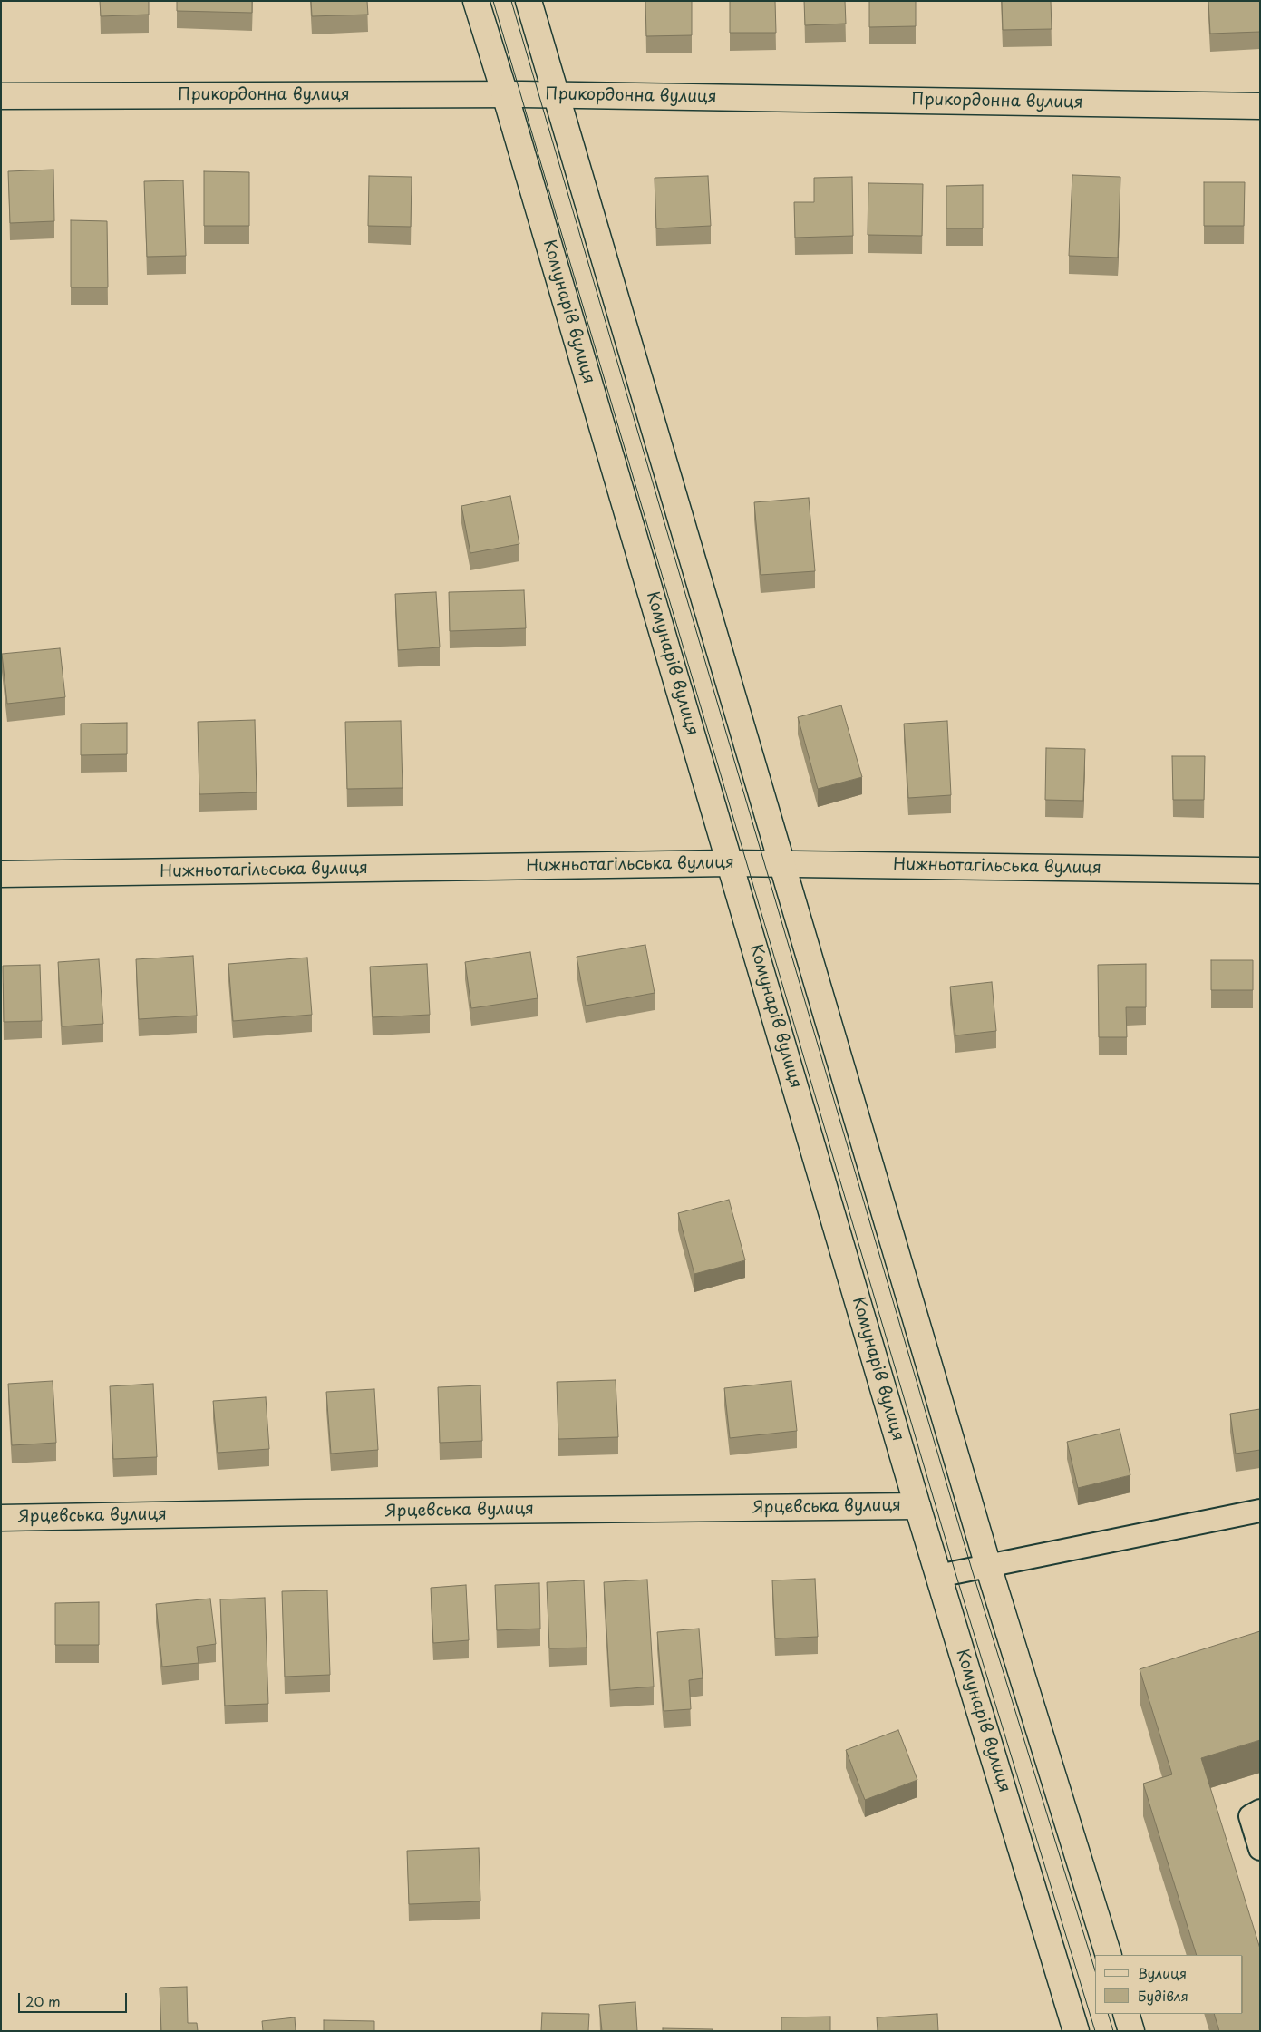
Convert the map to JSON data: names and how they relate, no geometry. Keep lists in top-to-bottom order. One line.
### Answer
{"streets":{"street":["Прикордонна вулиця","Комунарів вулиця","Нижньотагільська вулиця","Ярцевська вулиця"]},"crossings":[["Прикордонна вулиця","Комунарів вулиця"],["Комунарів вулиця","Нижньотагільська вулиця"],["Комунарів вулиця","Ярцевська вулиця"]],"legend":["Вулиця","Будівля"],"scale_bar":"20 m"}
